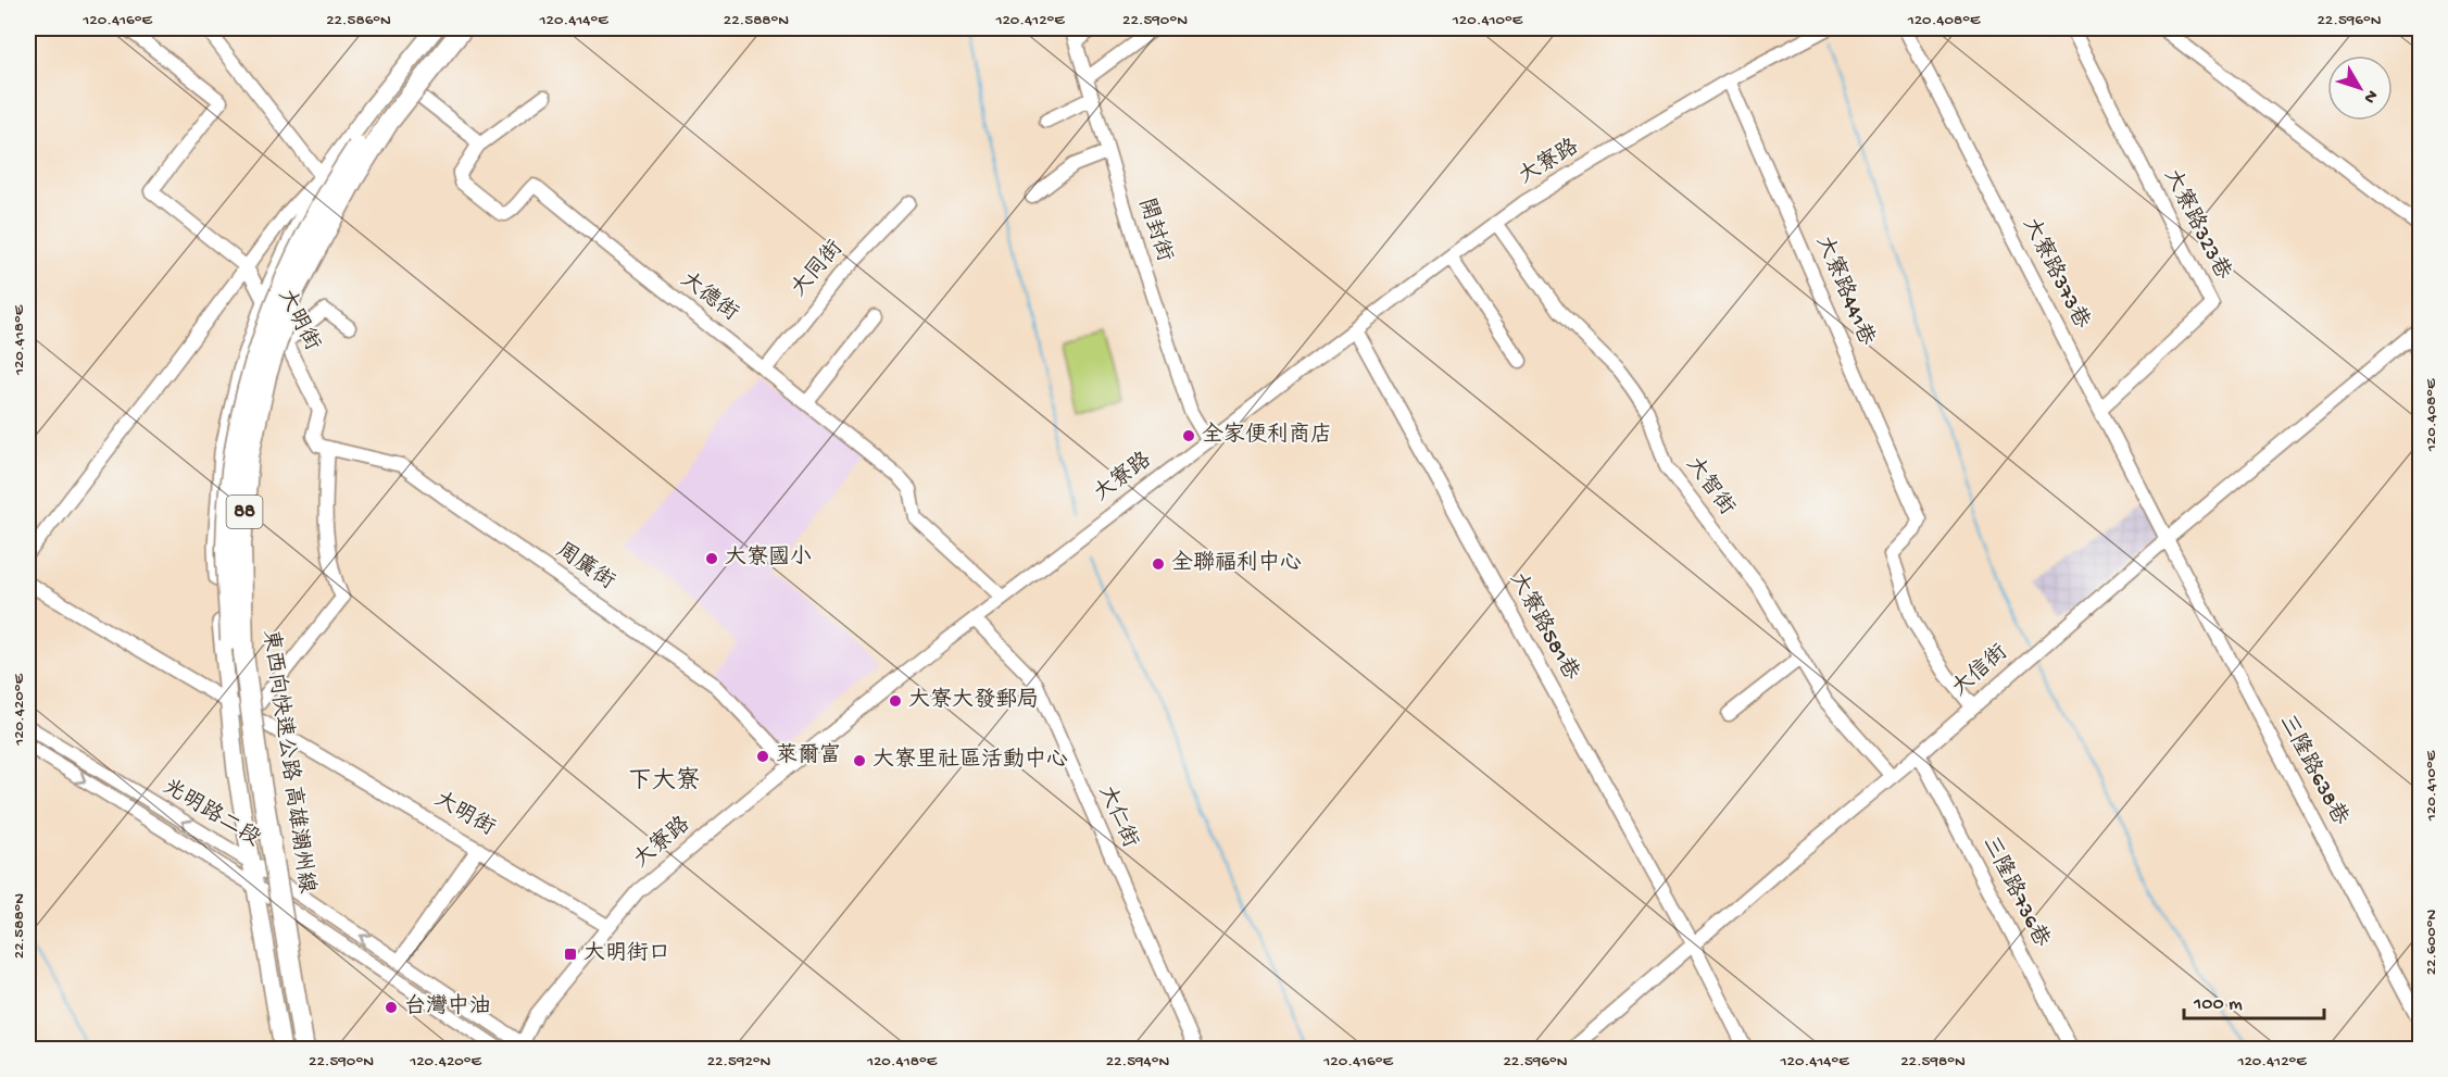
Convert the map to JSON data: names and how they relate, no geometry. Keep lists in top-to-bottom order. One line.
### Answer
{"streets":{"highway":["88","東西向快速公路 高雄潮州線"],"street":["大寮路","大寮路323巷","開封街","大同街","大寮路373巷","大寮路441巷","大德街","大明街","大智街","周廣街","大寮路581巷","大信街","三隆路638巷","光明路二段","大仁街","三隆路736巷"]},"crossings":[["大寮路","開封街"],["大寮路","大寮路441巷"],["大寮路","大德街"],["大寮路","大明街"],["大寮路","大智街"],["大寮路","周廣街"],["大寮路","大寮路581巷"],["大寮路","光明路二段"],["大寮路","大仁街"],["大寮路323巷","大寮路373巷"],["大同街","大德街"],["大寮路373巷","大信街"],["大寮路373巷","三隆路638巷"],["大寮路441巷","大信街"],["大明街","周廣街"],["大智街","大信街"],["大寮路581巷","大信街"],["大信街","三隆路638巷"],["大信街","三隆路736巷"]],"districts":["下大寮"],"places":{"other":["全家便利商店","大寮國小","全聯福利中心","大寮大發郵局","萊爾富","大寮里社區活動中心","台灣中油"],"transit":["大明街口"]},"scale_bar":"100 m","north":"bottom right","coordinates":["120.416°E","22.586°N","120.414°E","22.588°N","120.412°E","22.590°N","120.410°E","120.408°E","22.596°N","120.418°E","120.420°E","22.600°N","22.592°N","22.594°N","22.598°N"]}
